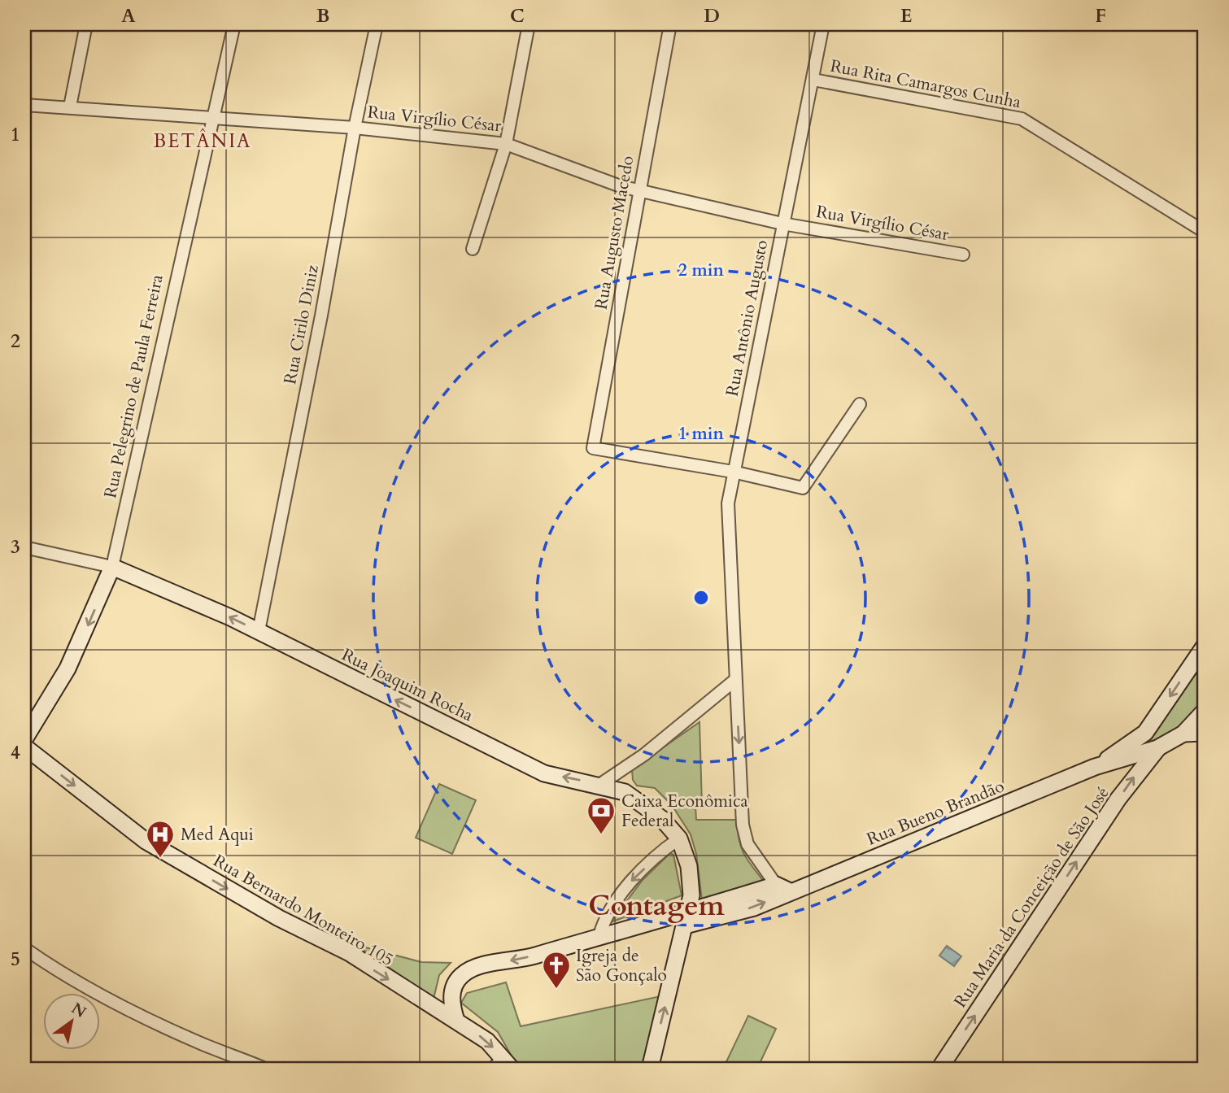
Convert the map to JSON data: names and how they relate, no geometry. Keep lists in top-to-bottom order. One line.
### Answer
{"streets":{"main road":["Rua Pelegrino de Paula Ferreira","Rua Joaquim Rocha","Rua Bueno Brandão","Rua Maria da Conceição de São José","Rua Bernardo Monteiro 105"],"street":["Rua Rita Camargos Cunha","Rua Virgílio César","Rua Augusto Macedo","Rua Antônio Augusto","Rua Cirilo Diniz"]},"crossings":[["Rua Rita Camargos Cunha","Rua Antônio Augusto"],["Rua Virgílio César","Rua Augusto Macedo"],["Rua Virgílio César","Rua Antônio Augusto"],["Rua Virgílio César","Rua Cirilo Diniz"],["Rua Virgílio César","Rua Pelegrino de Paula Ferreira"],["Rua Augusto Macedo","Rua Antônio Augusto"],["Rua Antônio Augusto","Rua Bueno Brandão"],["Rua Cirilo Diniz","Rua Joaquim Rocha"],["Rua Pelegrino de Paula Ferreira","Rua Joaquim Rocha"],["Rua Joaquim Rocha","Rua Bueno Brandão"],["Rua Bueno Brandão","Rua Bernardo Monteiro 105"]],"one_way":["Rua Joaquim Rocha","Rua Maria da Conceição de São José","Rua Bernardo Monteiro 105"],"districts":["BETÂNIA","Contagem"],"places":{"bank":["Caixa Econômica Federal"],"hospital":["Med Aqui"],"church":["Igreja de São Gonçalo"]},"north":"top right","grid":{"columns":["A","B","C","D","E","F"],"rows":["1","2","3","4","5"]},"rings":["2 min","1 min"]}
